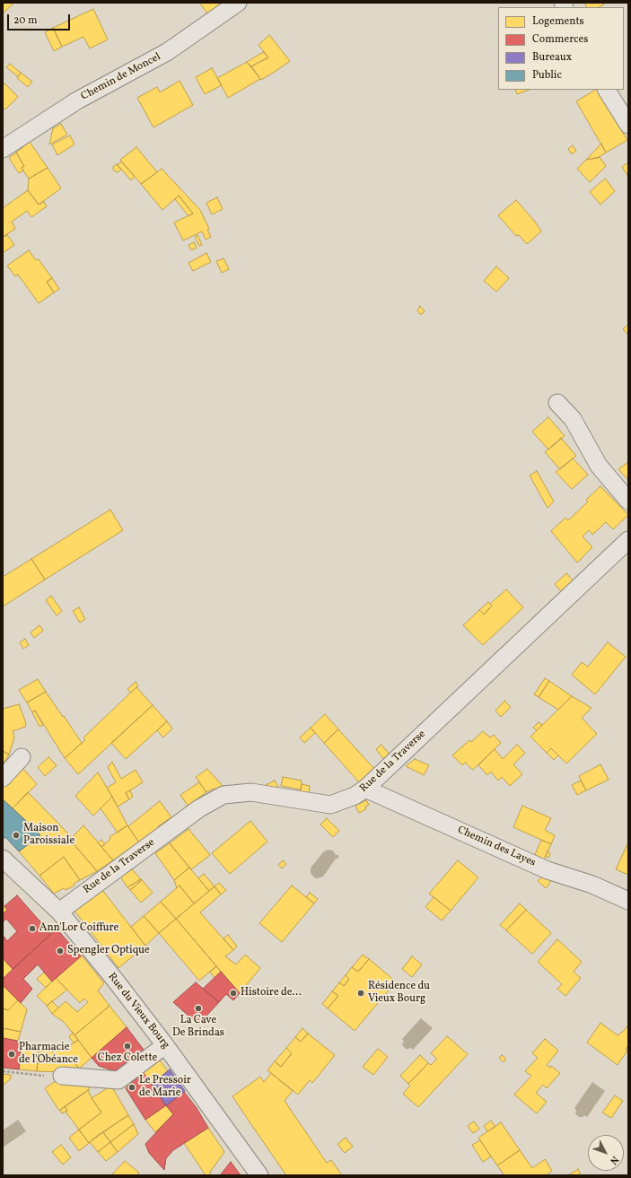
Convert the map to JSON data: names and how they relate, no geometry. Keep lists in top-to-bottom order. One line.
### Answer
{"streets":{"street":["Chemin de Moncel","Rue de la Traverse","Chemin des Layes","Rue du Vieux Bourg"]},"crossings":[["Rue de la Traverse","Chemin des Layes"],["Rue de la Traverse","Rue du Vieux Bourg"]],"places":["Maison Paroissiale","Ann'Lor Coiffure","Spengler Optique","Histoire de...","Résidence du Vieux Bourg","La Cave De Brindas","Chez Colette","Pharmacie de l'Obéance","Le Pressoir de Marie"],"legend":["Logements","Commerces","Bureaux","Public"],"scale_bar":"20 m","north":"bottom right"}
